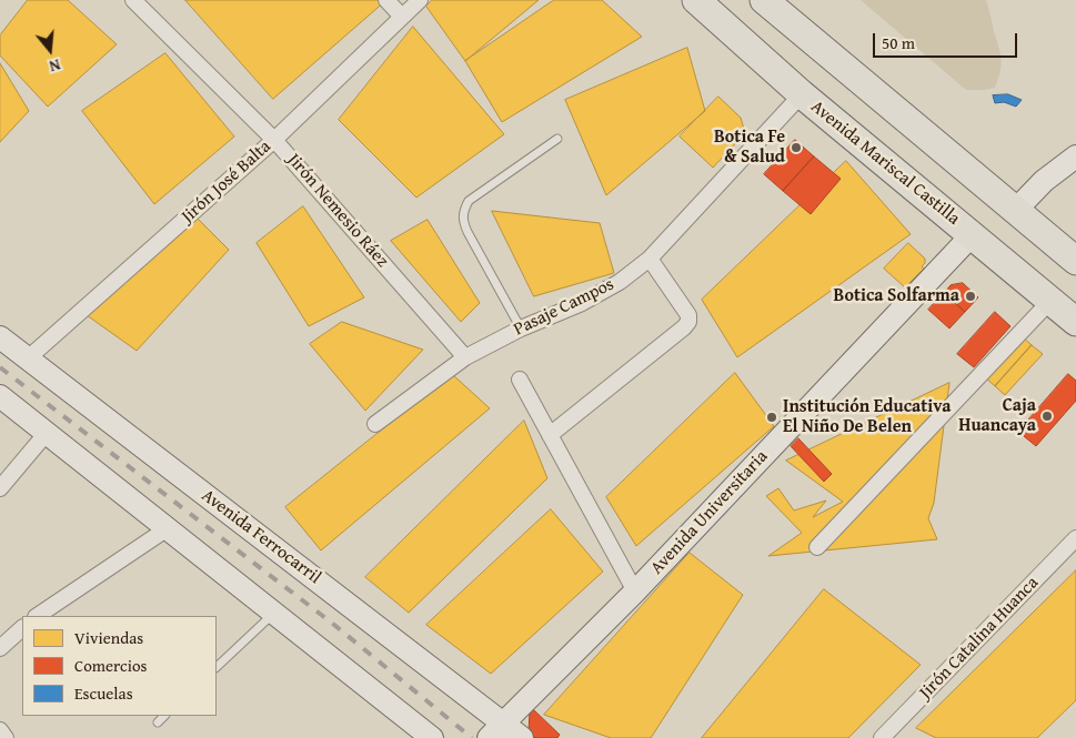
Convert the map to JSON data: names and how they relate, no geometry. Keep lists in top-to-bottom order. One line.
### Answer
{"streets":{"highway":["Avenida Mariscal Castilla"],"street":["Jirón José Balta","Jirón Nemesio Ráez","Pasaje Campos","Avenida Universitaria","Avenida Ferrocarril","Jirón Catalina Huanca"]},"crossings":[["Avenida Mariscal Castilla","Pasaje Campos"],["Avenida Mariscal Castilla","Avenida Universitaria"],["Jirón José Balta","Jirón Nemesio Ráez"],["Jirón José Balta","Avenida Ferrocarril"],["Jirón Nemesio Ráez","Pasaje Campos"],["Avenida Universitaria","Avenida Ferrocarril"]],"places":["Botica Fe & Salud","Botica Solfarma","Caja Huancaya","Institución Educativa El Niño De Belen"],"legend":["Viviendas","Comercios","Escuelas"],"scale_bar":"50 m","north":"bottom"}
